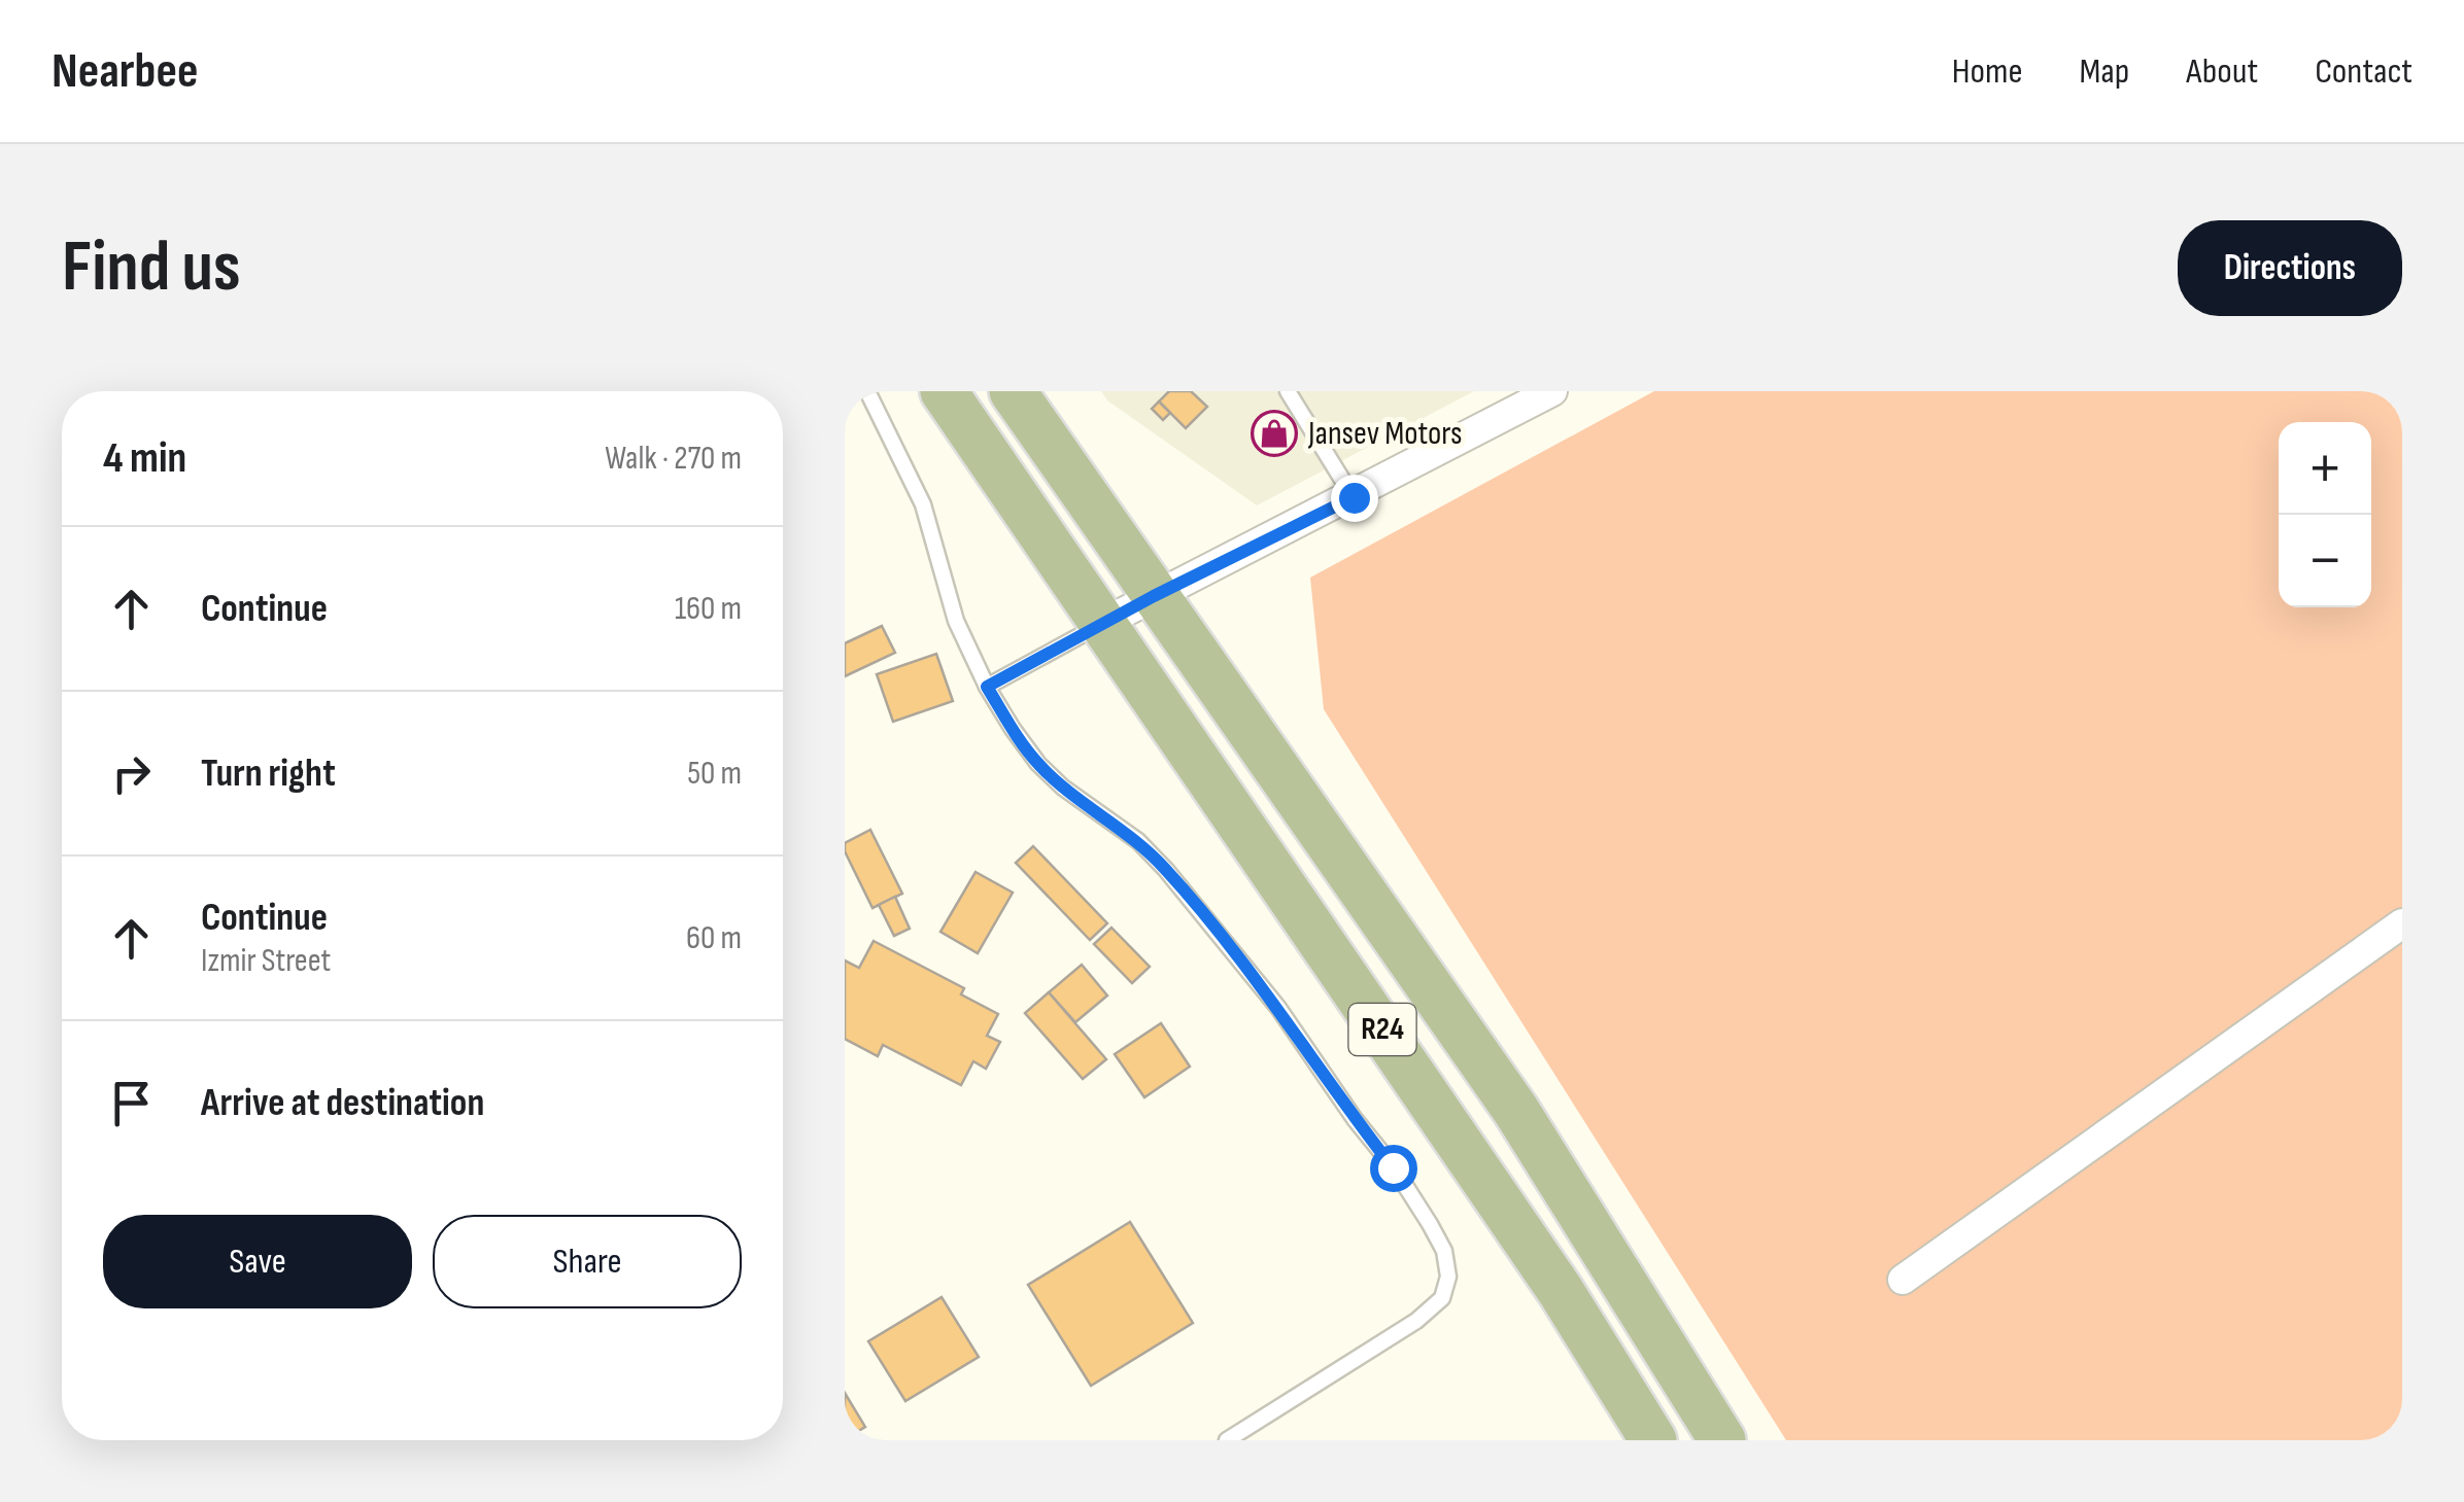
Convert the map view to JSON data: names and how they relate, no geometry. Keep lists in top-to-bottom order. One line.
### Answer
{"streets":{"main road":["R24"]},"places":{"shop":["Jansev Motors"]},"page":{"header":"Nearbee","nav":["Home","Map","About","Contact"],"buttons":["Directions",["Save","Share"]],"title":"Find us","heading":["4 min","Walk · 270 m"],"map_buttons":["+","−"],"list":[["Continue","160 m"],["Turn right","50 m"],["Continue","Izmir Street","60 m"],"Arrive at destination"]}}
